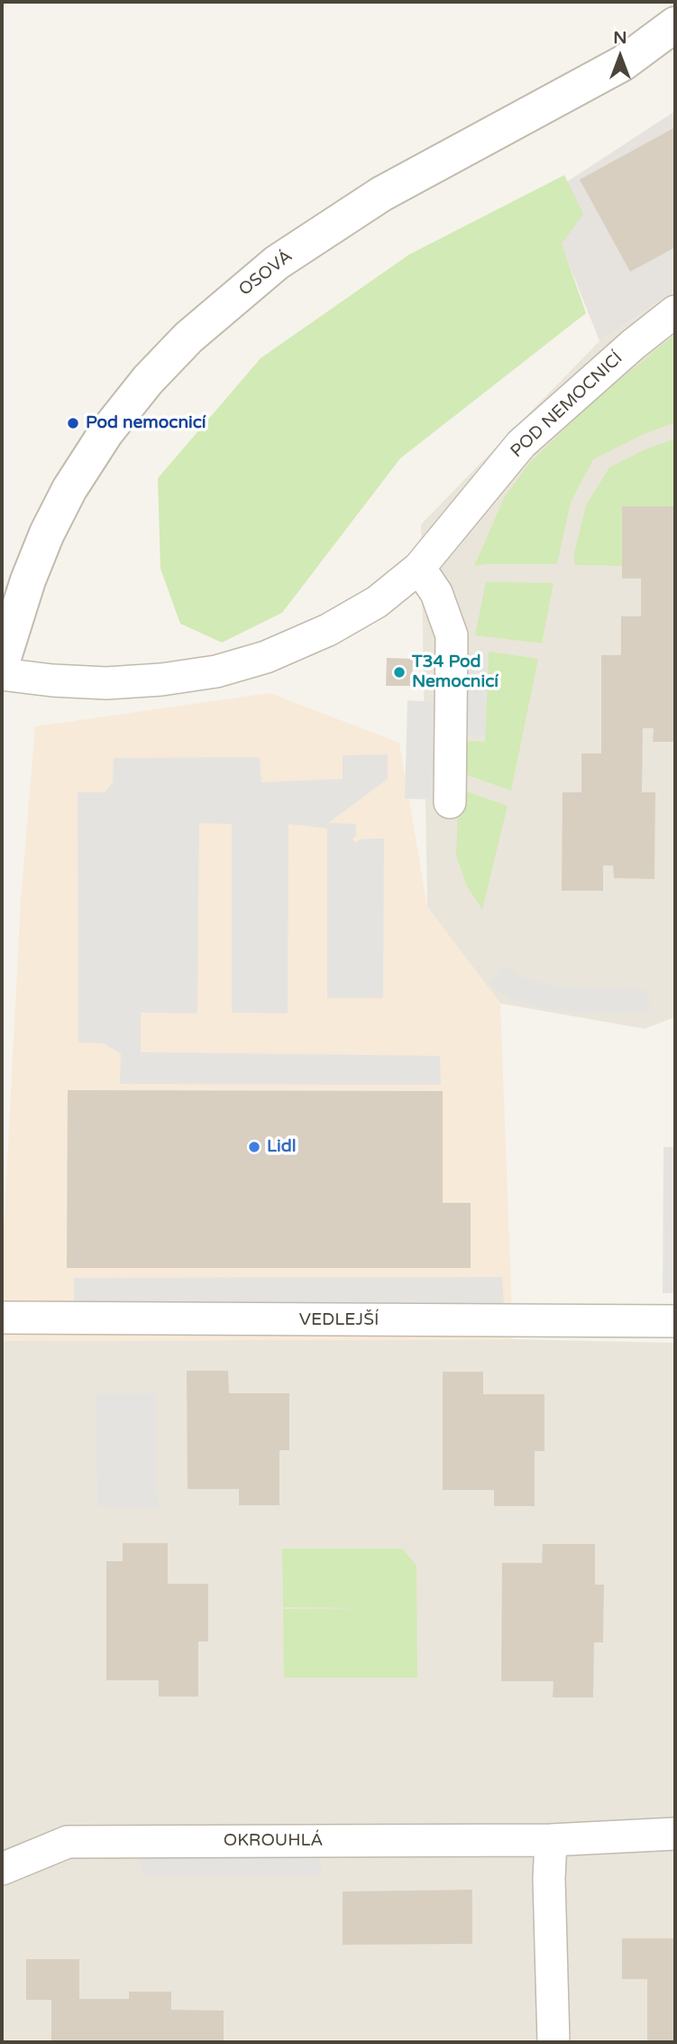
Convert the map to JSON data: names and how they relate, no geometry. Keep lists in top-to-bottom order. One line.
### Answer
{"streets":{"street":["OSOVÁ","POD NEMOCNICÍ","VEDLEJŠÍ","OKROUHLÁ"]},"places":["Pod nemocnicí","T34 Pod Nemocnicí","Lidl"],"north":"top"}
